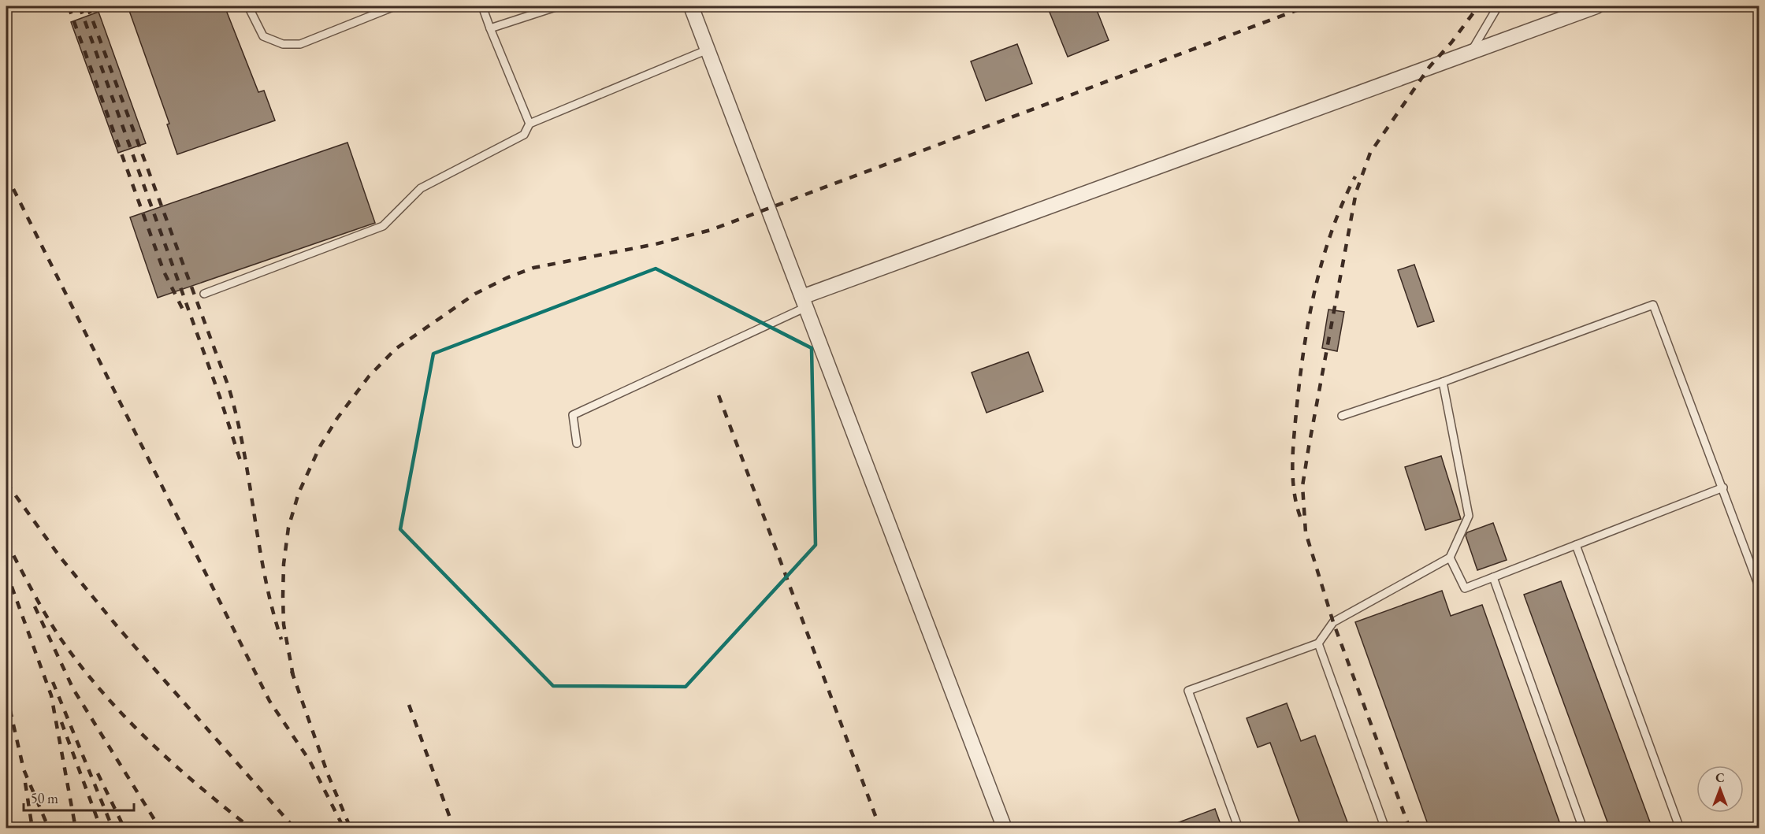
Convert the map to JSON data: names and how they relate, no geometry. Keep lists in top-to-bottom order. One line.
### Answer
{"scale_bar":"50 m","north":"top"}
